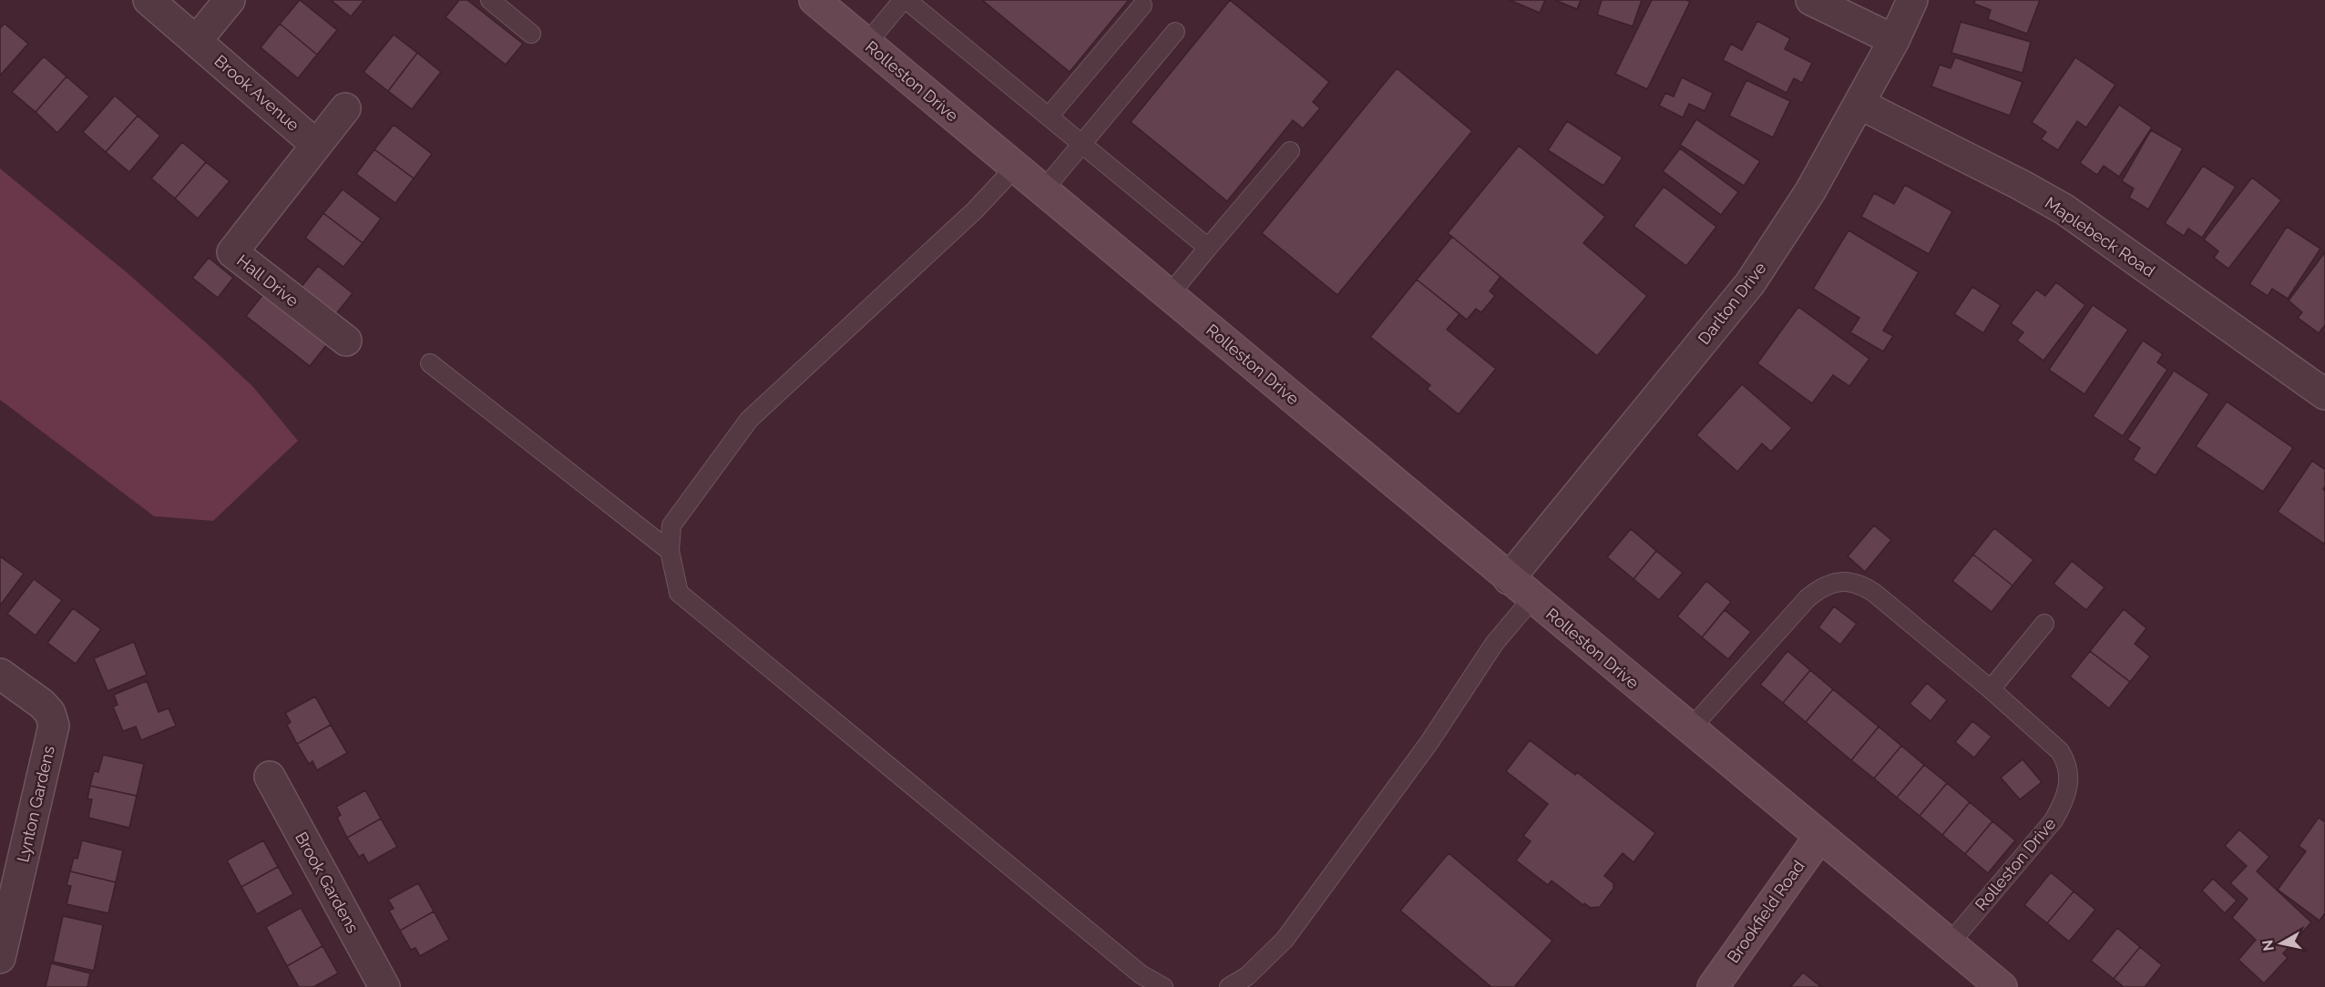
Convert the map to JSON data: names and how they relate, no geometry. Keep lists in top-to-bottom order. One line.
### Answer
{"streets":{"street":["Rolleston Drive","Brook Avenue","Maplebeck Road","Hall Drive","Darlton Drive","Lynton Gardens","Brook Gardens","Brookfield Road"]},"crossings":[["Rolleston Drive","Darlton Drive"],["Rolleston Drive","Brookfield Road"],["Brook Avenue","Hall Drive"],["Maplebeck Road","Darlton Drive"]],"north":"left"}
